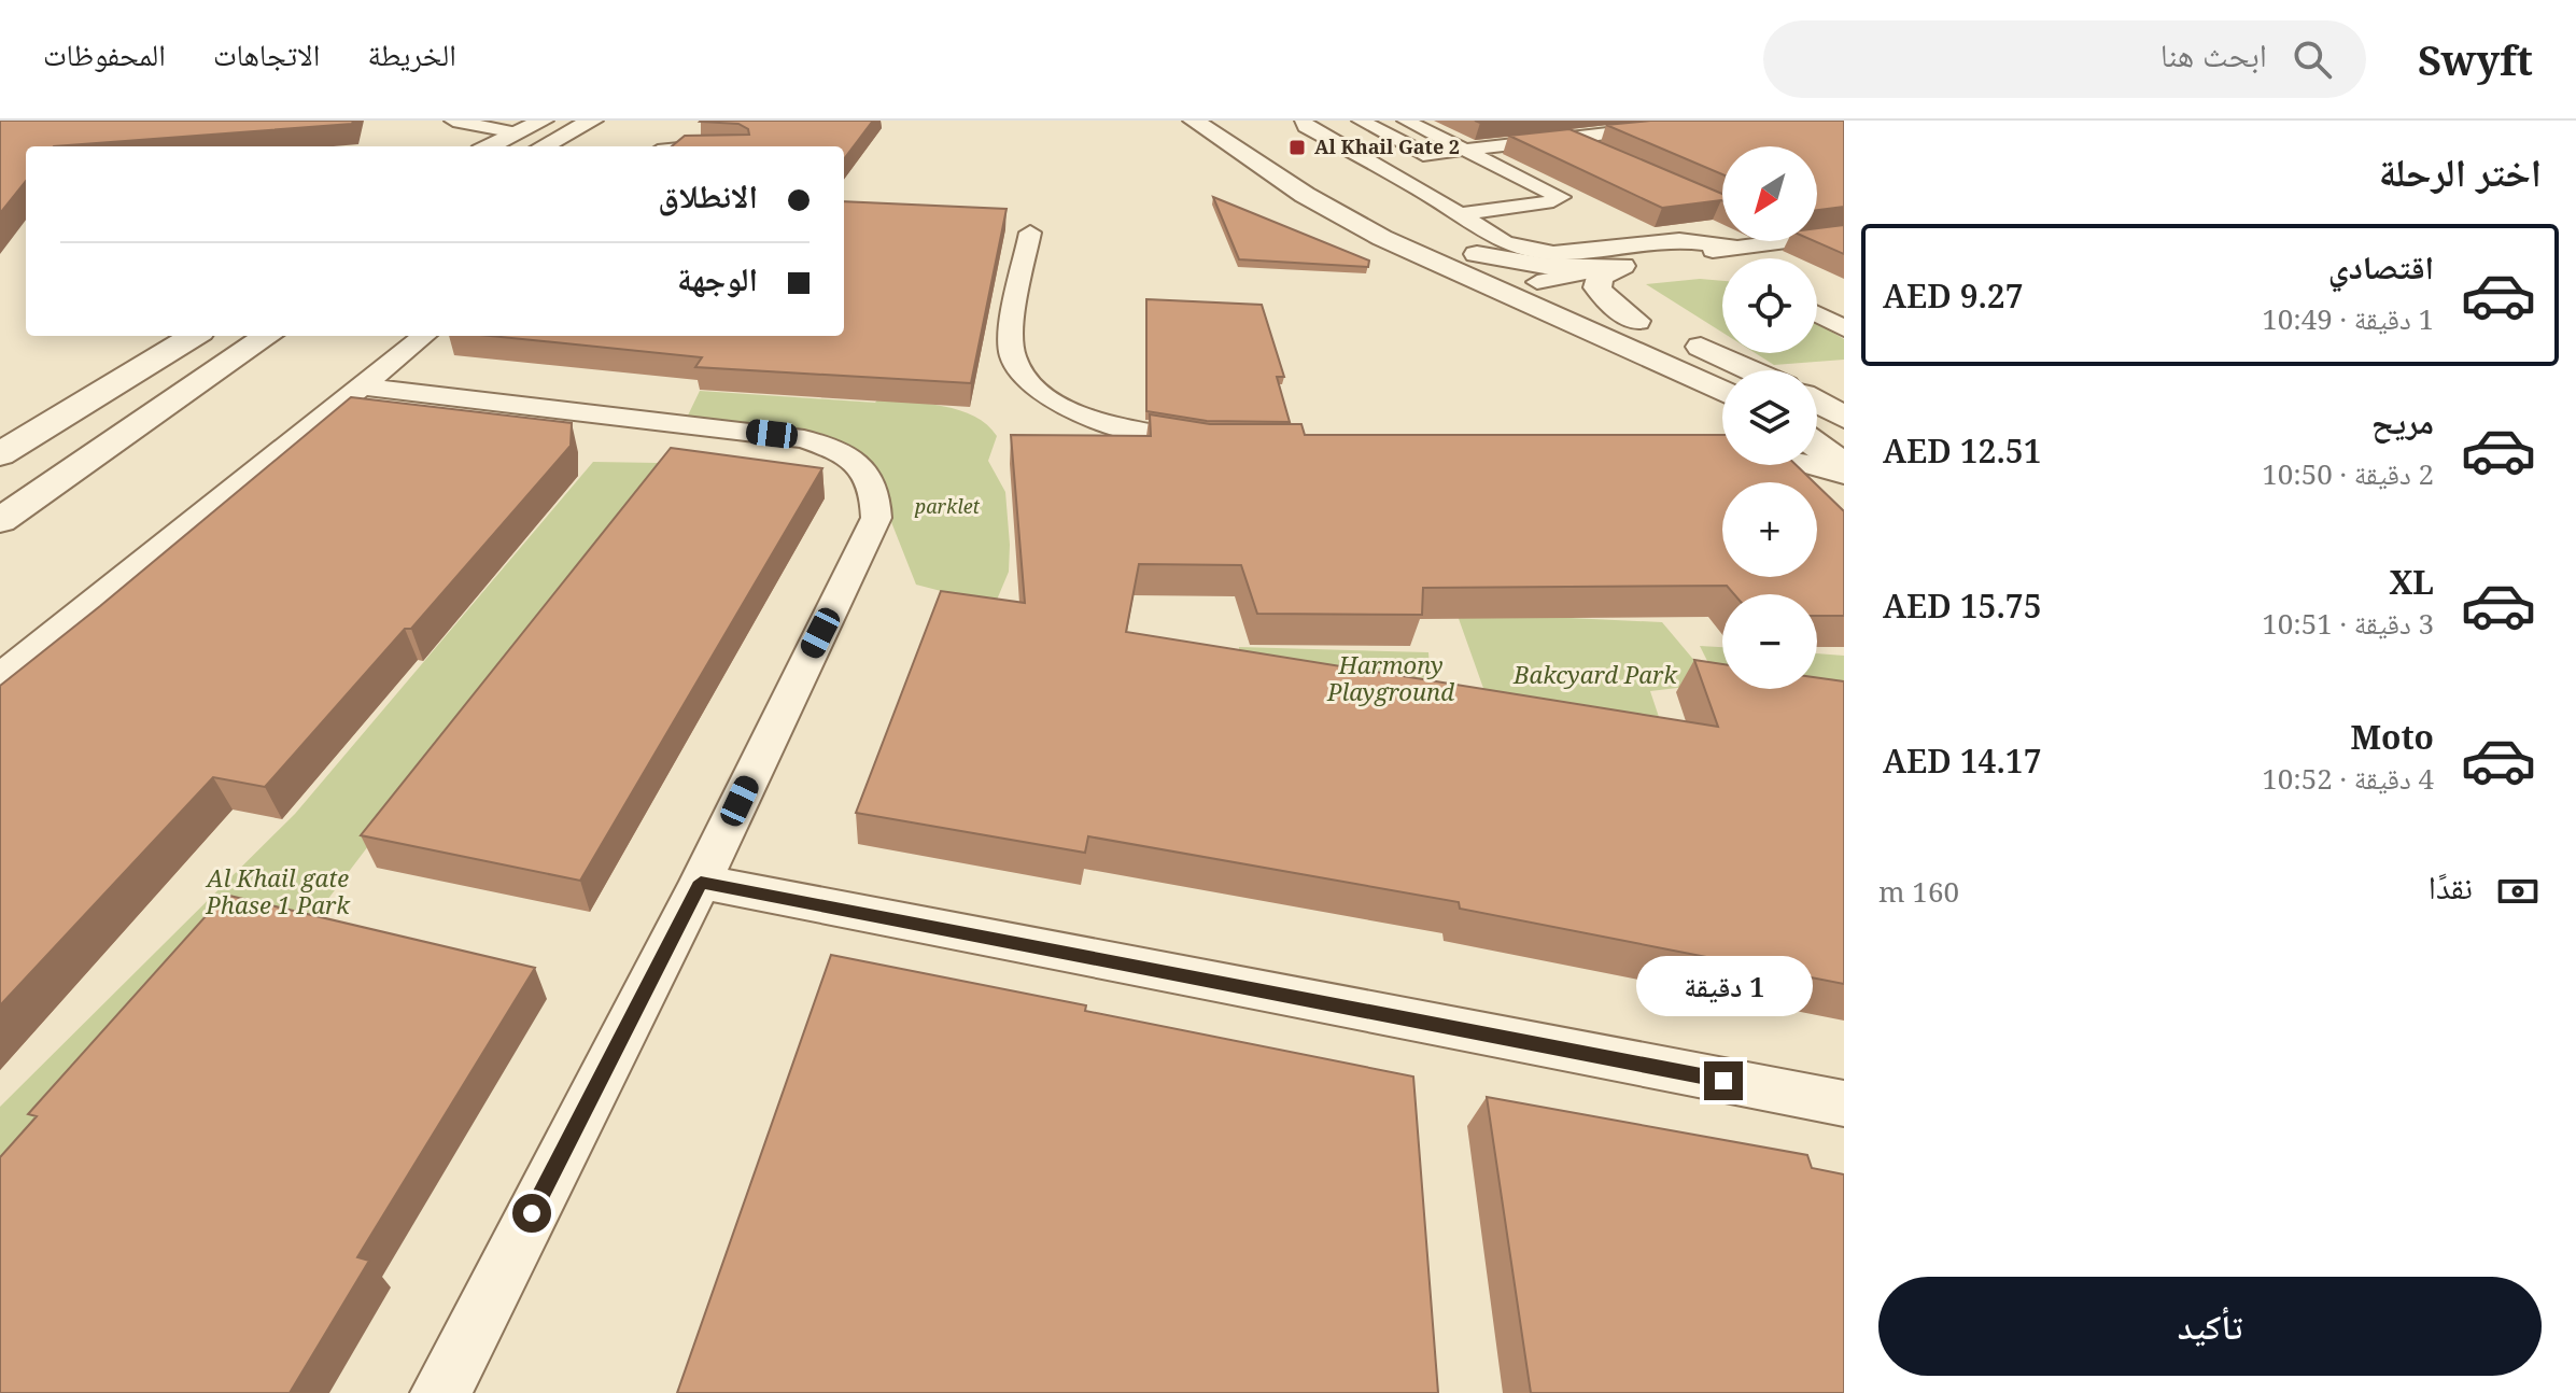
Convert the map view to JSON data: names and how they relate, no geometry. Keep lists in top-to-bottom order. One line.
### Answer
{"parks":["parklet","Harmony Playground","Bakcyard Park","Al Khail gate Phase 1 Park"],"places":{"transit":["Al Khail Gate 2"]},"north":"bottom left","page":{"header":"Swyft","search":"ابحث هنا","nav":["الخريطة","الاتجاهات","المحفوظات"],"heading":"اختر الرحلة","map_buttons":["+","−"],"banner":["الانطلاق","الوجهة"],"list":[{"name":"اقتصادي","note":"1 دقيقة · 10:49","value":"AED 9.27"},{"name":"مريح","note":"2 دقيقة · 10:50","value":"AED 12.51"},{"name":"XL","note":"3 دقيقة · 10:51","value":"AED 15.75"},{"name":"Moto","note":"4 دقيقة · 10:52","value":"AED 14.17"}],"pay":["نقدًا","160 m"],"bubble":"1 دقيقة","buttons":"تأكيد"}}
